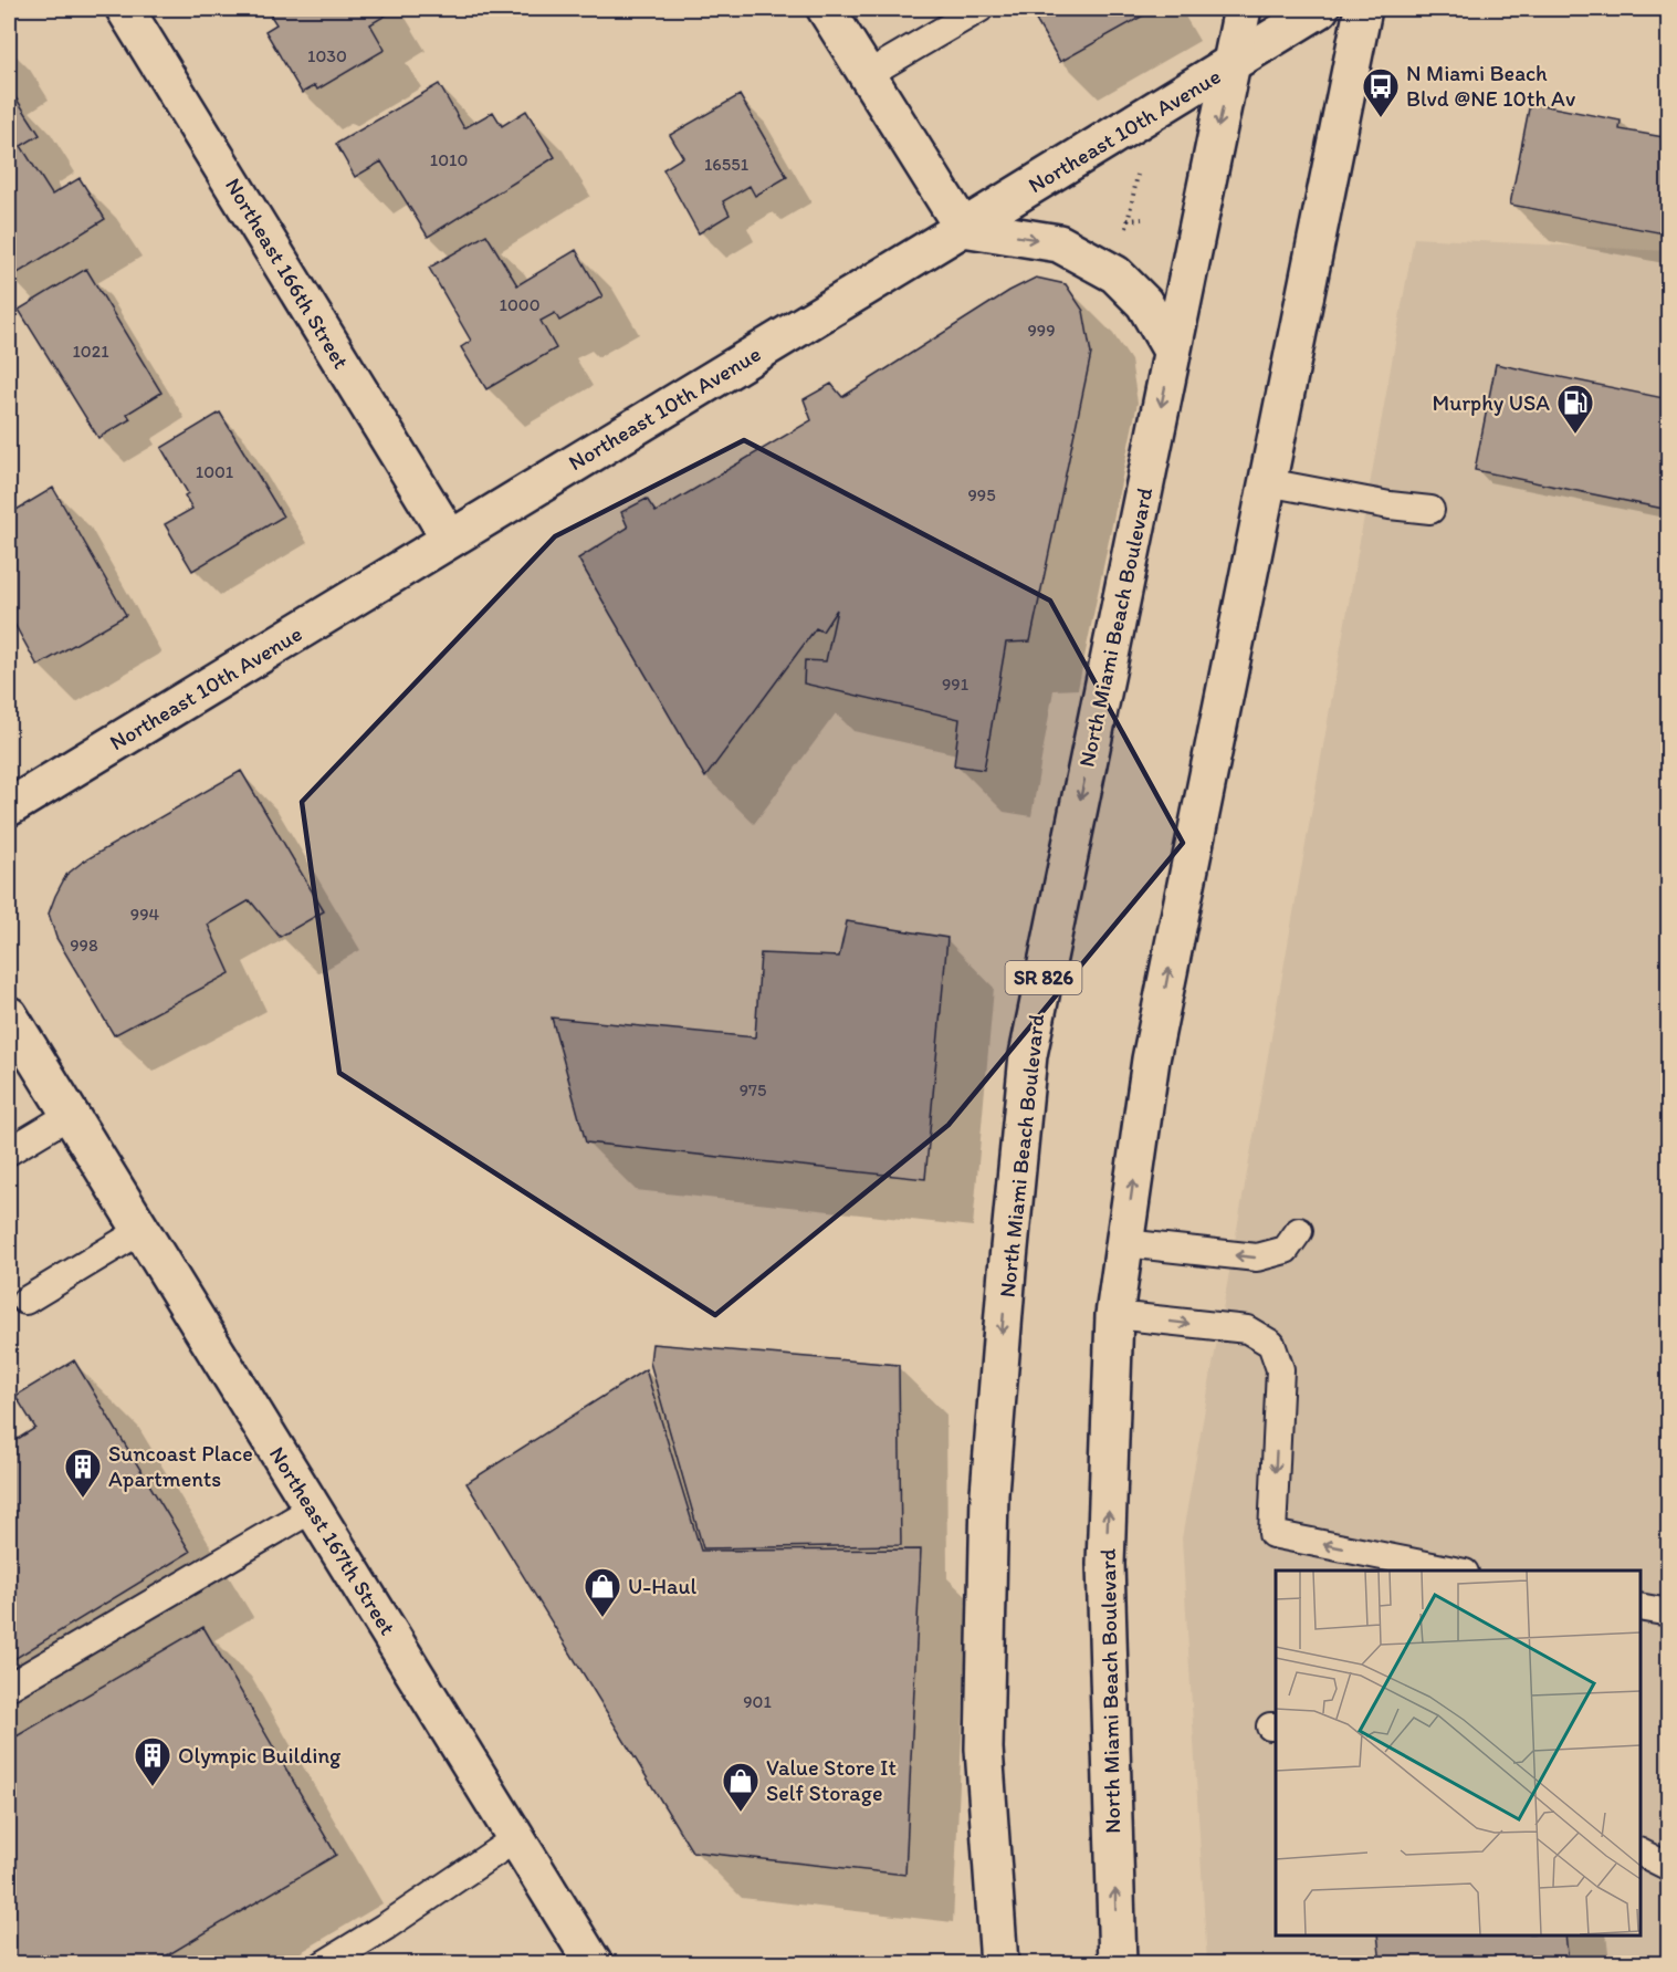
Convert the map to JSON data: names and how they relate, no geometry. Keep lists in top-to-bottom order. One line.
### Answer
{"streets":{"main road":["Northeast 10th Avenue","Northeast 166th Street","North Miami Beach Boulevard","SR 826","Northeast 167th Street"]},"crossings":[["Northeast 10th Avenue","Northeast 166th Street"],["Northeast 10th Avenue","North Miami Beach Boulevard"]],"places":{"bus stop":["N Miami Beach Blvd @NE 10th Av"],"fuel station":["Murphy USA"],"building":["Suncoast Place Apartments","Olympic Building"],"shop":["U-Haul","Value Store It Self Storage"]},"house_numbers":["1030","1010","16551","1000","999","1021","1001","995","991","994","998","975","901"]}
